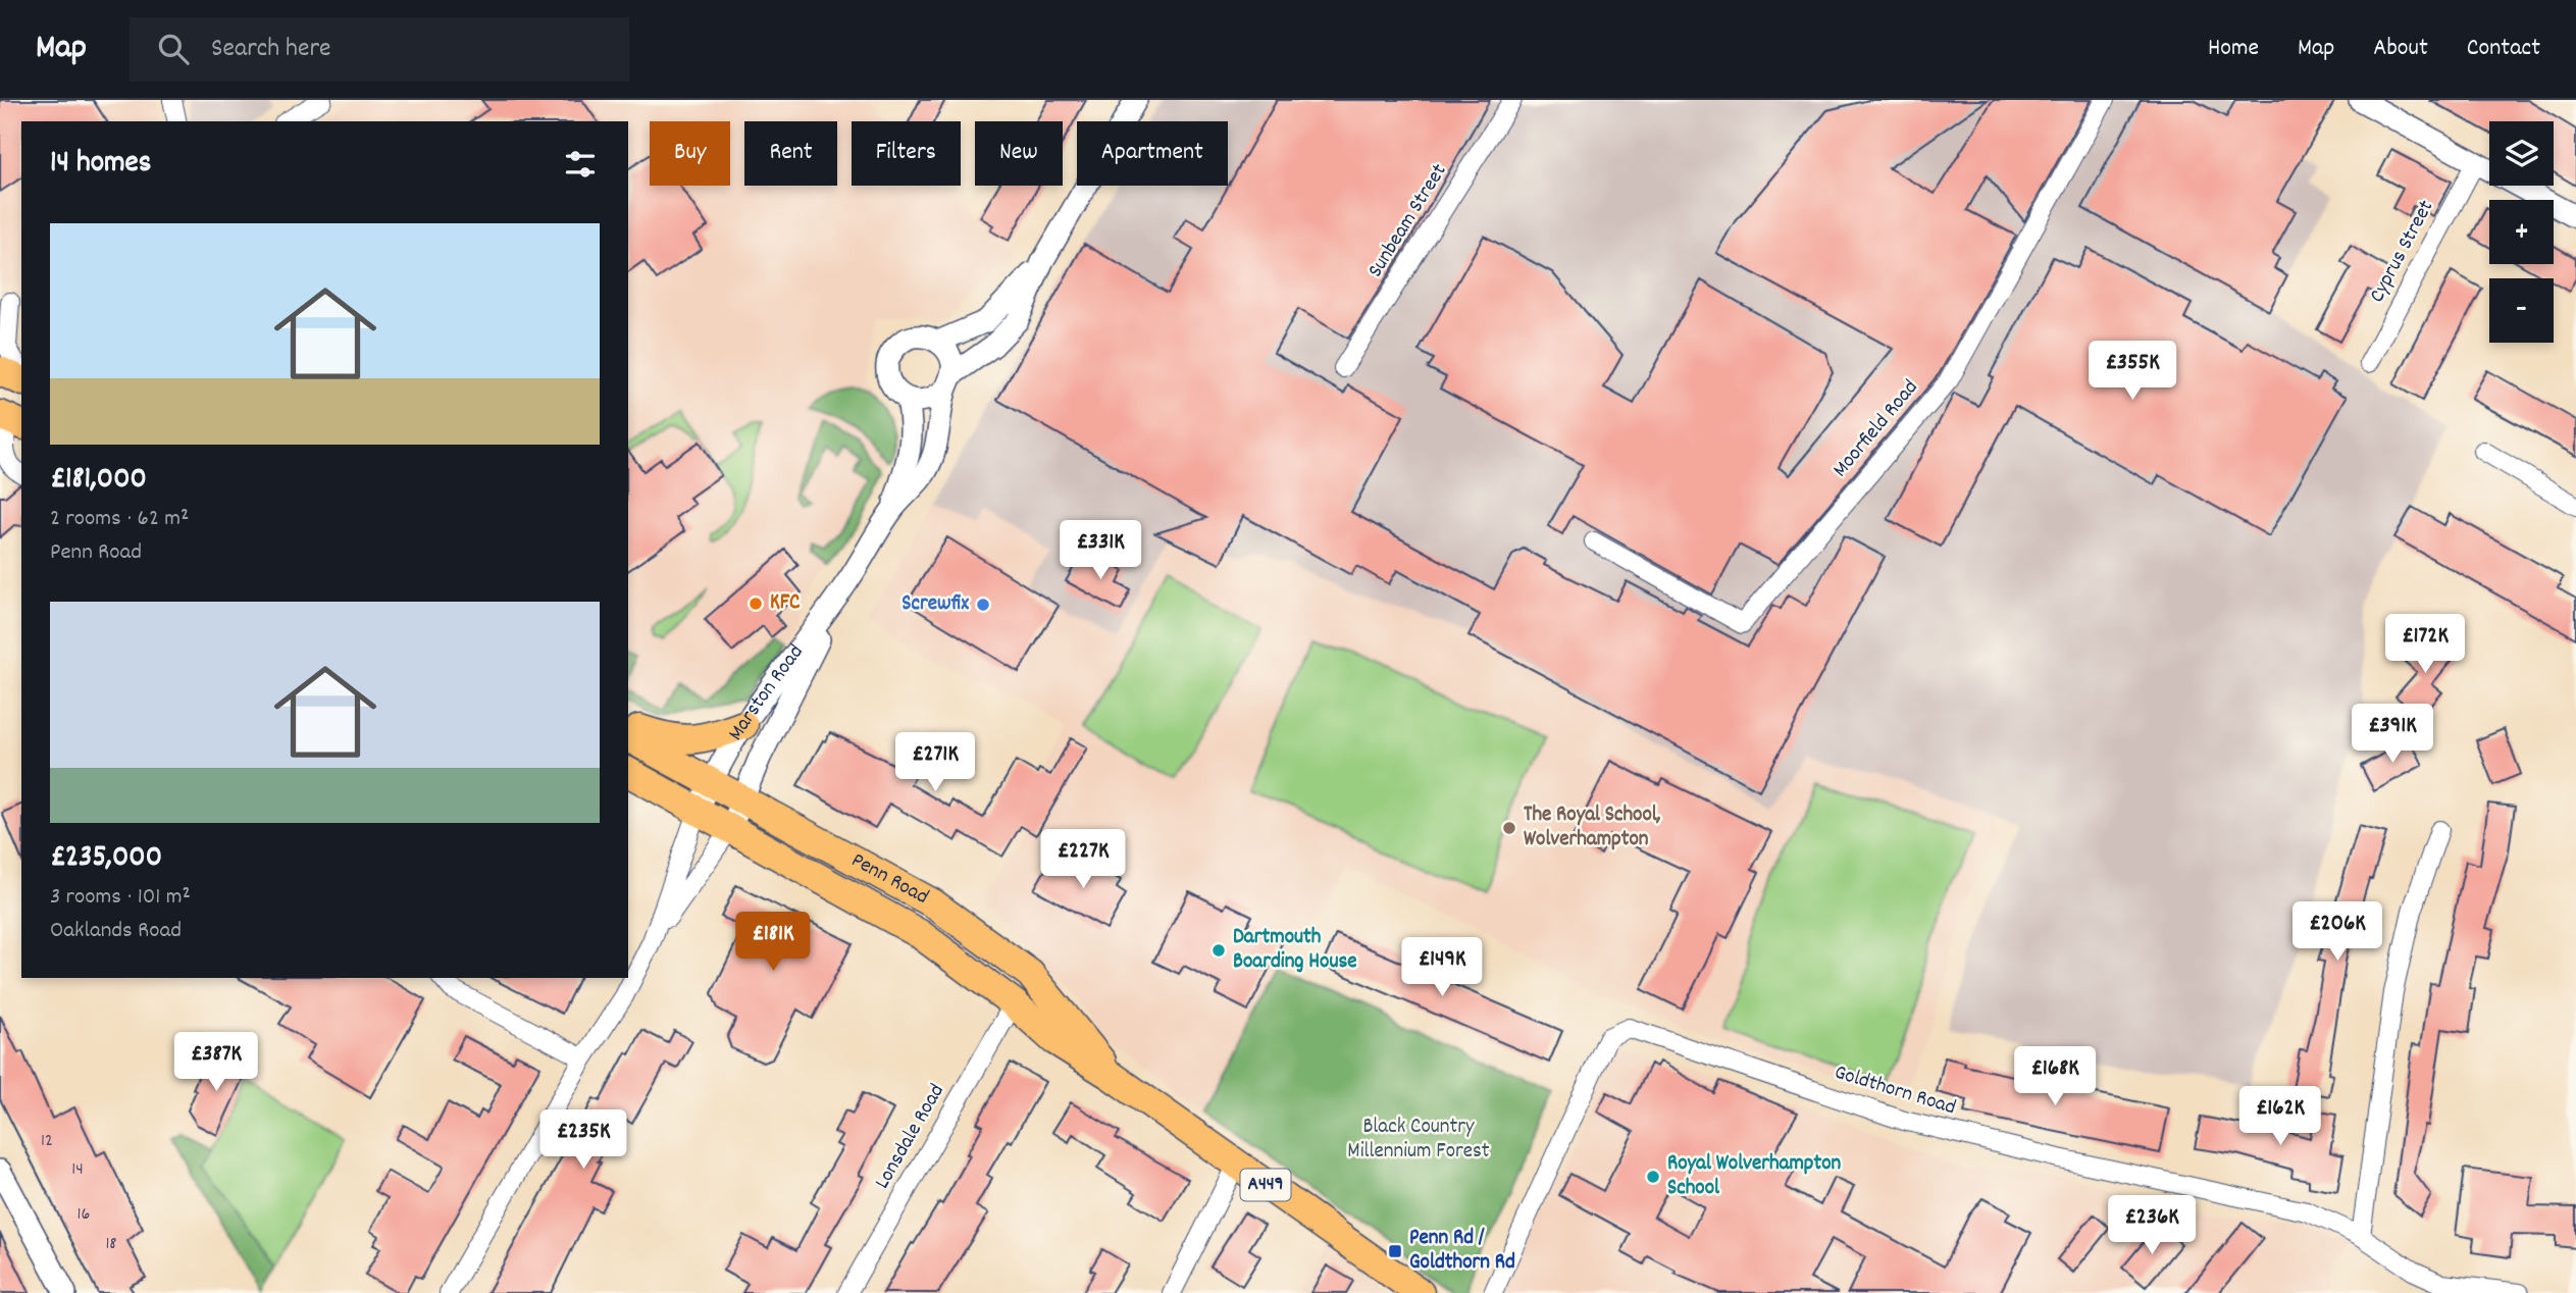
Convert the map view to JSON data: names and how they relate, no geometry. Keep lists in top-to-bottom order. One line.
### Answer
{"streets":{"highway":["Penn Road","A449"],"street":["Sunbeam Street","Cyprus Street","Moorfield Road","Marston Road","Goldthorn Road","Lonsdale Road"]},"crossings":[["Marston Road","Penn Road"],["Penn Road","Lonsdale Road"]],"parks":["Black Country Millennium Forest"],"places":{"other":["KFC","Screwfix","The Royal School, Wolverhampton","Dartmouth Boarding House","Royal Wolverhampton School"],"transit":["Penn Rd / Goldthorn Rd"]},"house_numbers":["12","14","16","18"],"page":{"header":"Map","search":"Search here","nav":["Home","Map","About","Contact"],"map_buttons":["+","−"],"chip":["Buy","Rent","Filters","New","Apartment"],"heading":"14 homes","list":[{"name":"£181,000","note":"2 rooms · 62 m² · Penn Road"},{"name":"£235,000","note":"3 rooms · 101 m² · Oaklands Road"}],"price":["£355K","£331K","£172K","£391K","£271K","£227K","£206K","£181K","£149K","£387K","£168K","£162K","£235K","£236K"]}}
